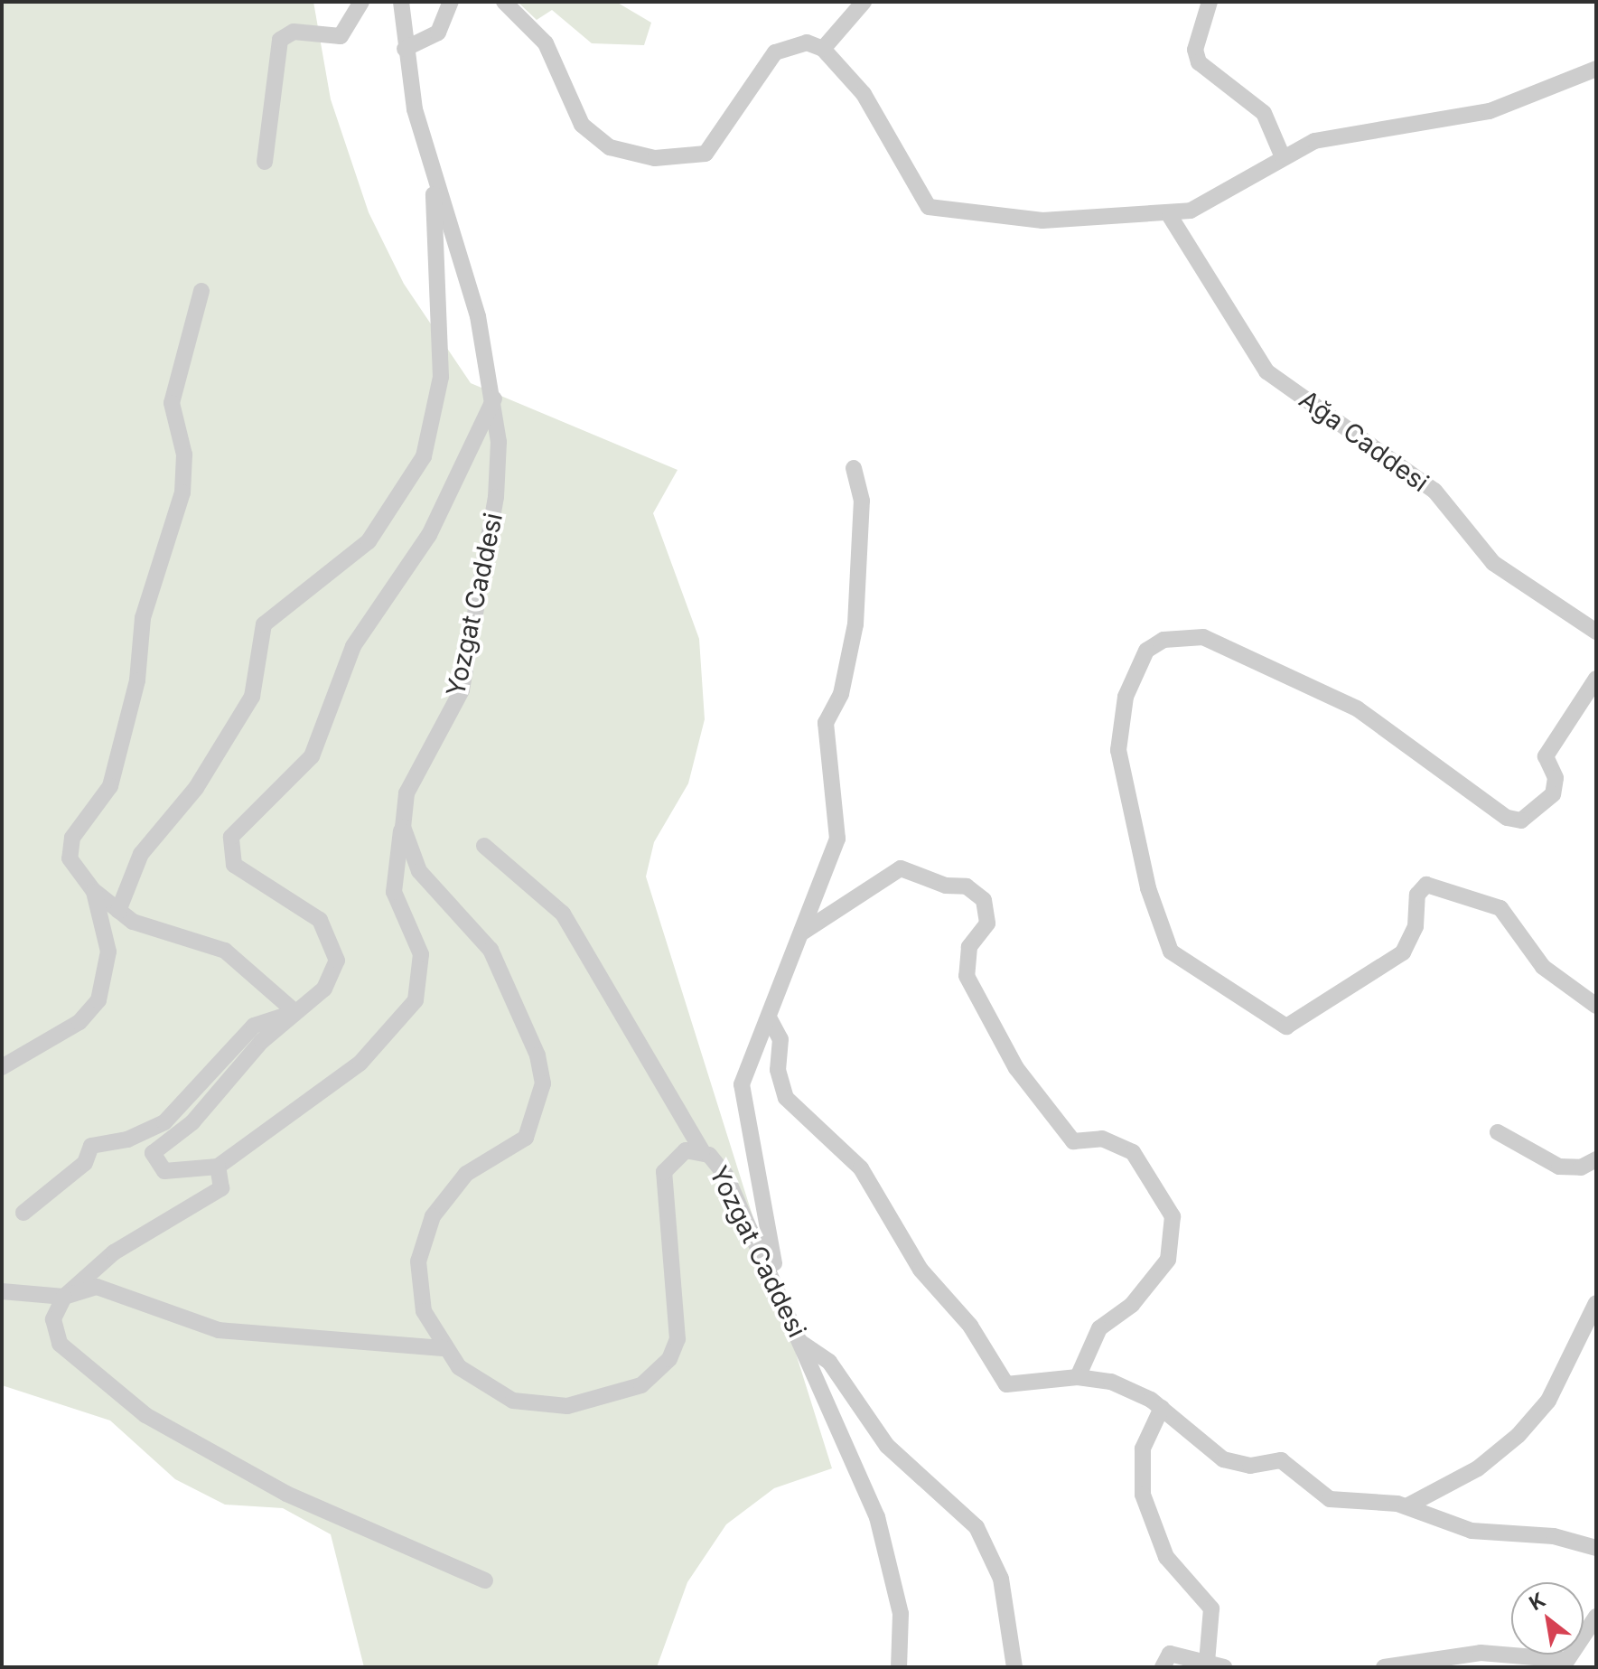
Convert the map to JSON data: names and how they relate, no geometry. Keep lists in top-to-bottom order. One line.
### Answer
{"streets":{"street":["Ağa Caddesi","Yozgat Caddesi"]},"north":"top left"}
